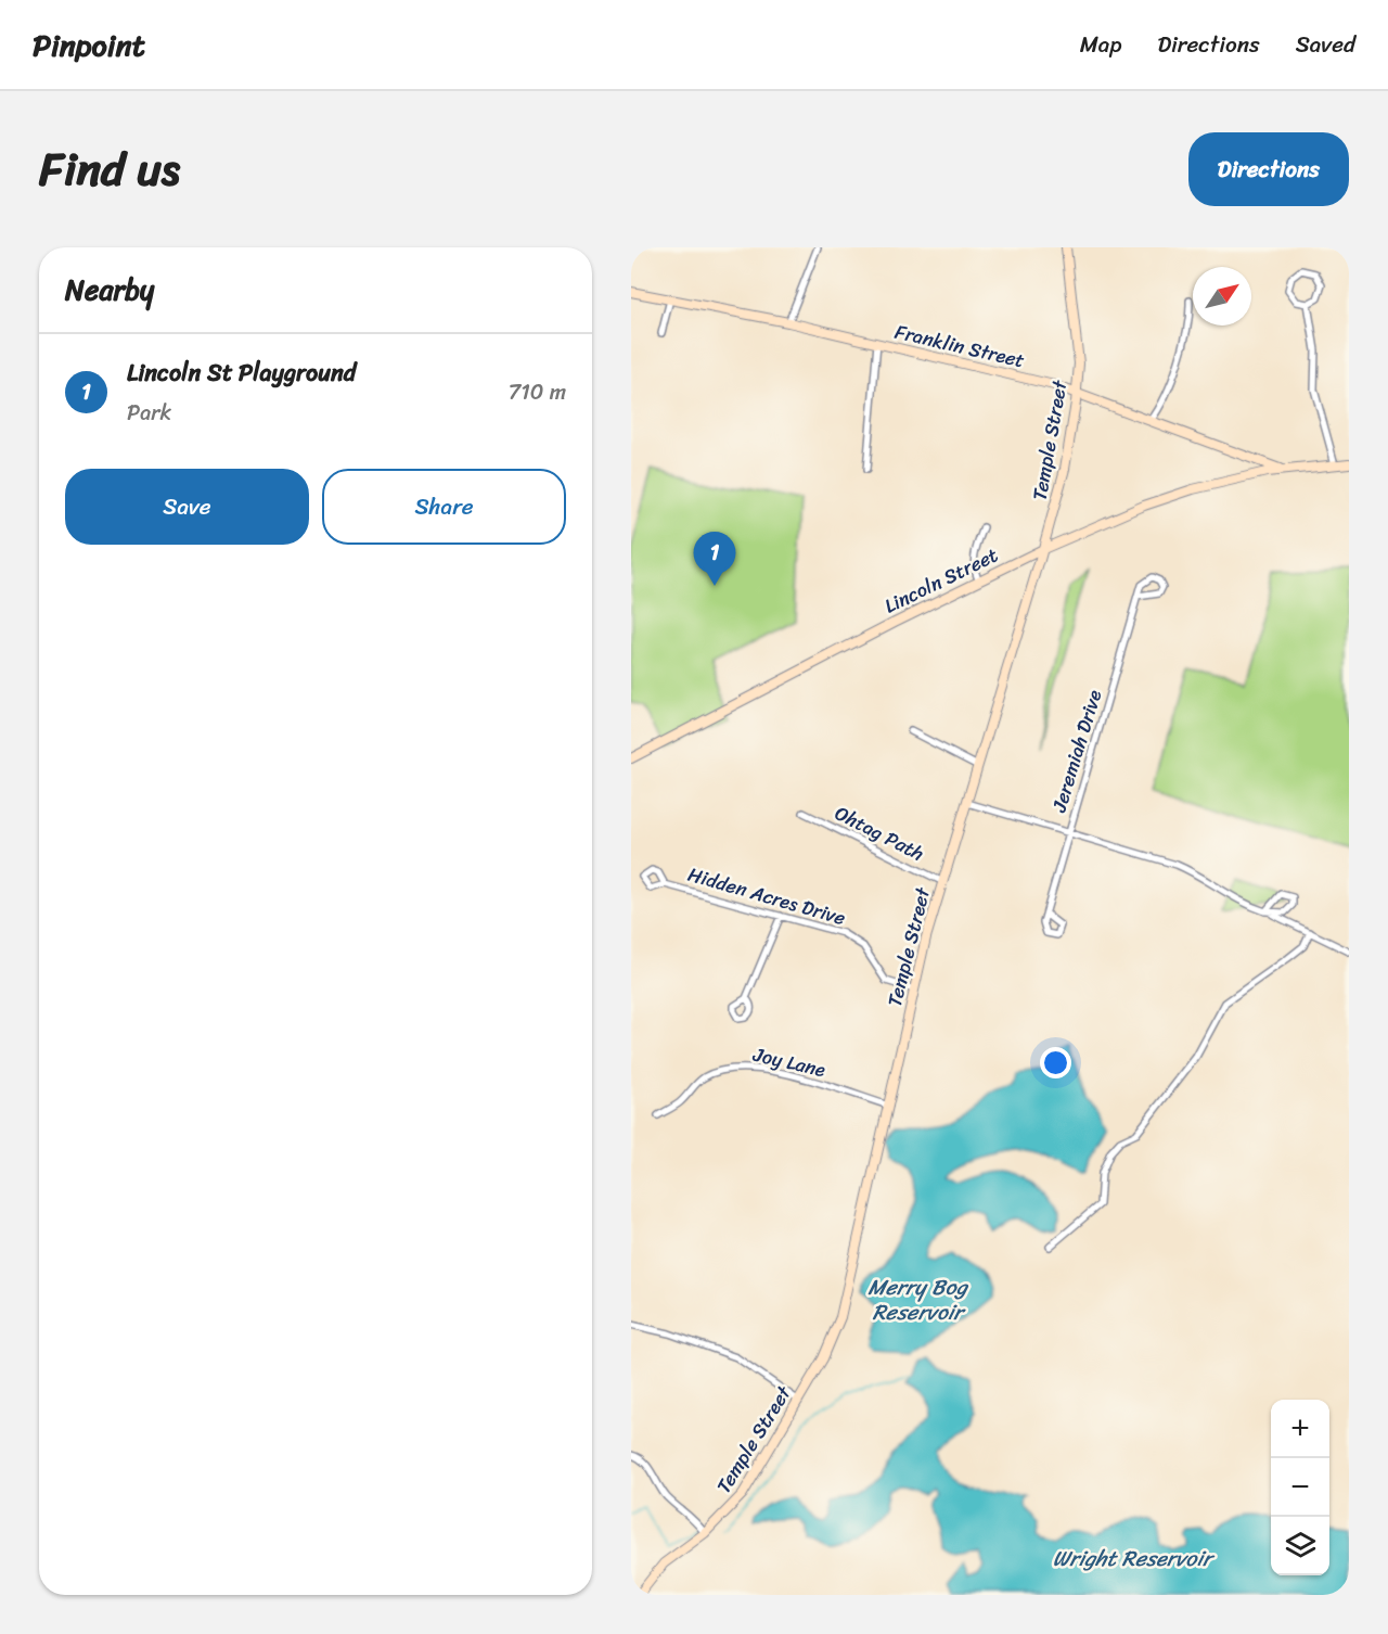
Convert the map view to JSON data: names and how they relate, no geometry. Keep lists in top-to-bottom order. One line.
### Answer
{"streets":{"main road":["Franklin Street","Temple Street","Lincoln Street"],"street":["Jeremiah Drive","Ohtag Path","Hidden Acres Drive","Joy Lane"]},"crossings":[["Franklin Street","Temple Street"],["Franklin Street","Lincoln Street"],["Temple Street","Lincoln Street"],["Temple Street","Ohtag Path"],["Temple Street","Hidden Acres Drive"],["Temple Street","Joy Lane"]],"water":["Merry Bog Reservoir","Wright Reservoir"],"north":"top right","page":{"header":"Pinpoint","nav":["Map","Directions","Saved"],"title":"Find us","buttons":["Directions",["Save","Share"]],"heading":"Nearby","list":[{"mark":"1","name":"Lincoln St Playground","note":"Park","value":"710 m"}],"pins":"1","map_buttons":["+","−"]}}
